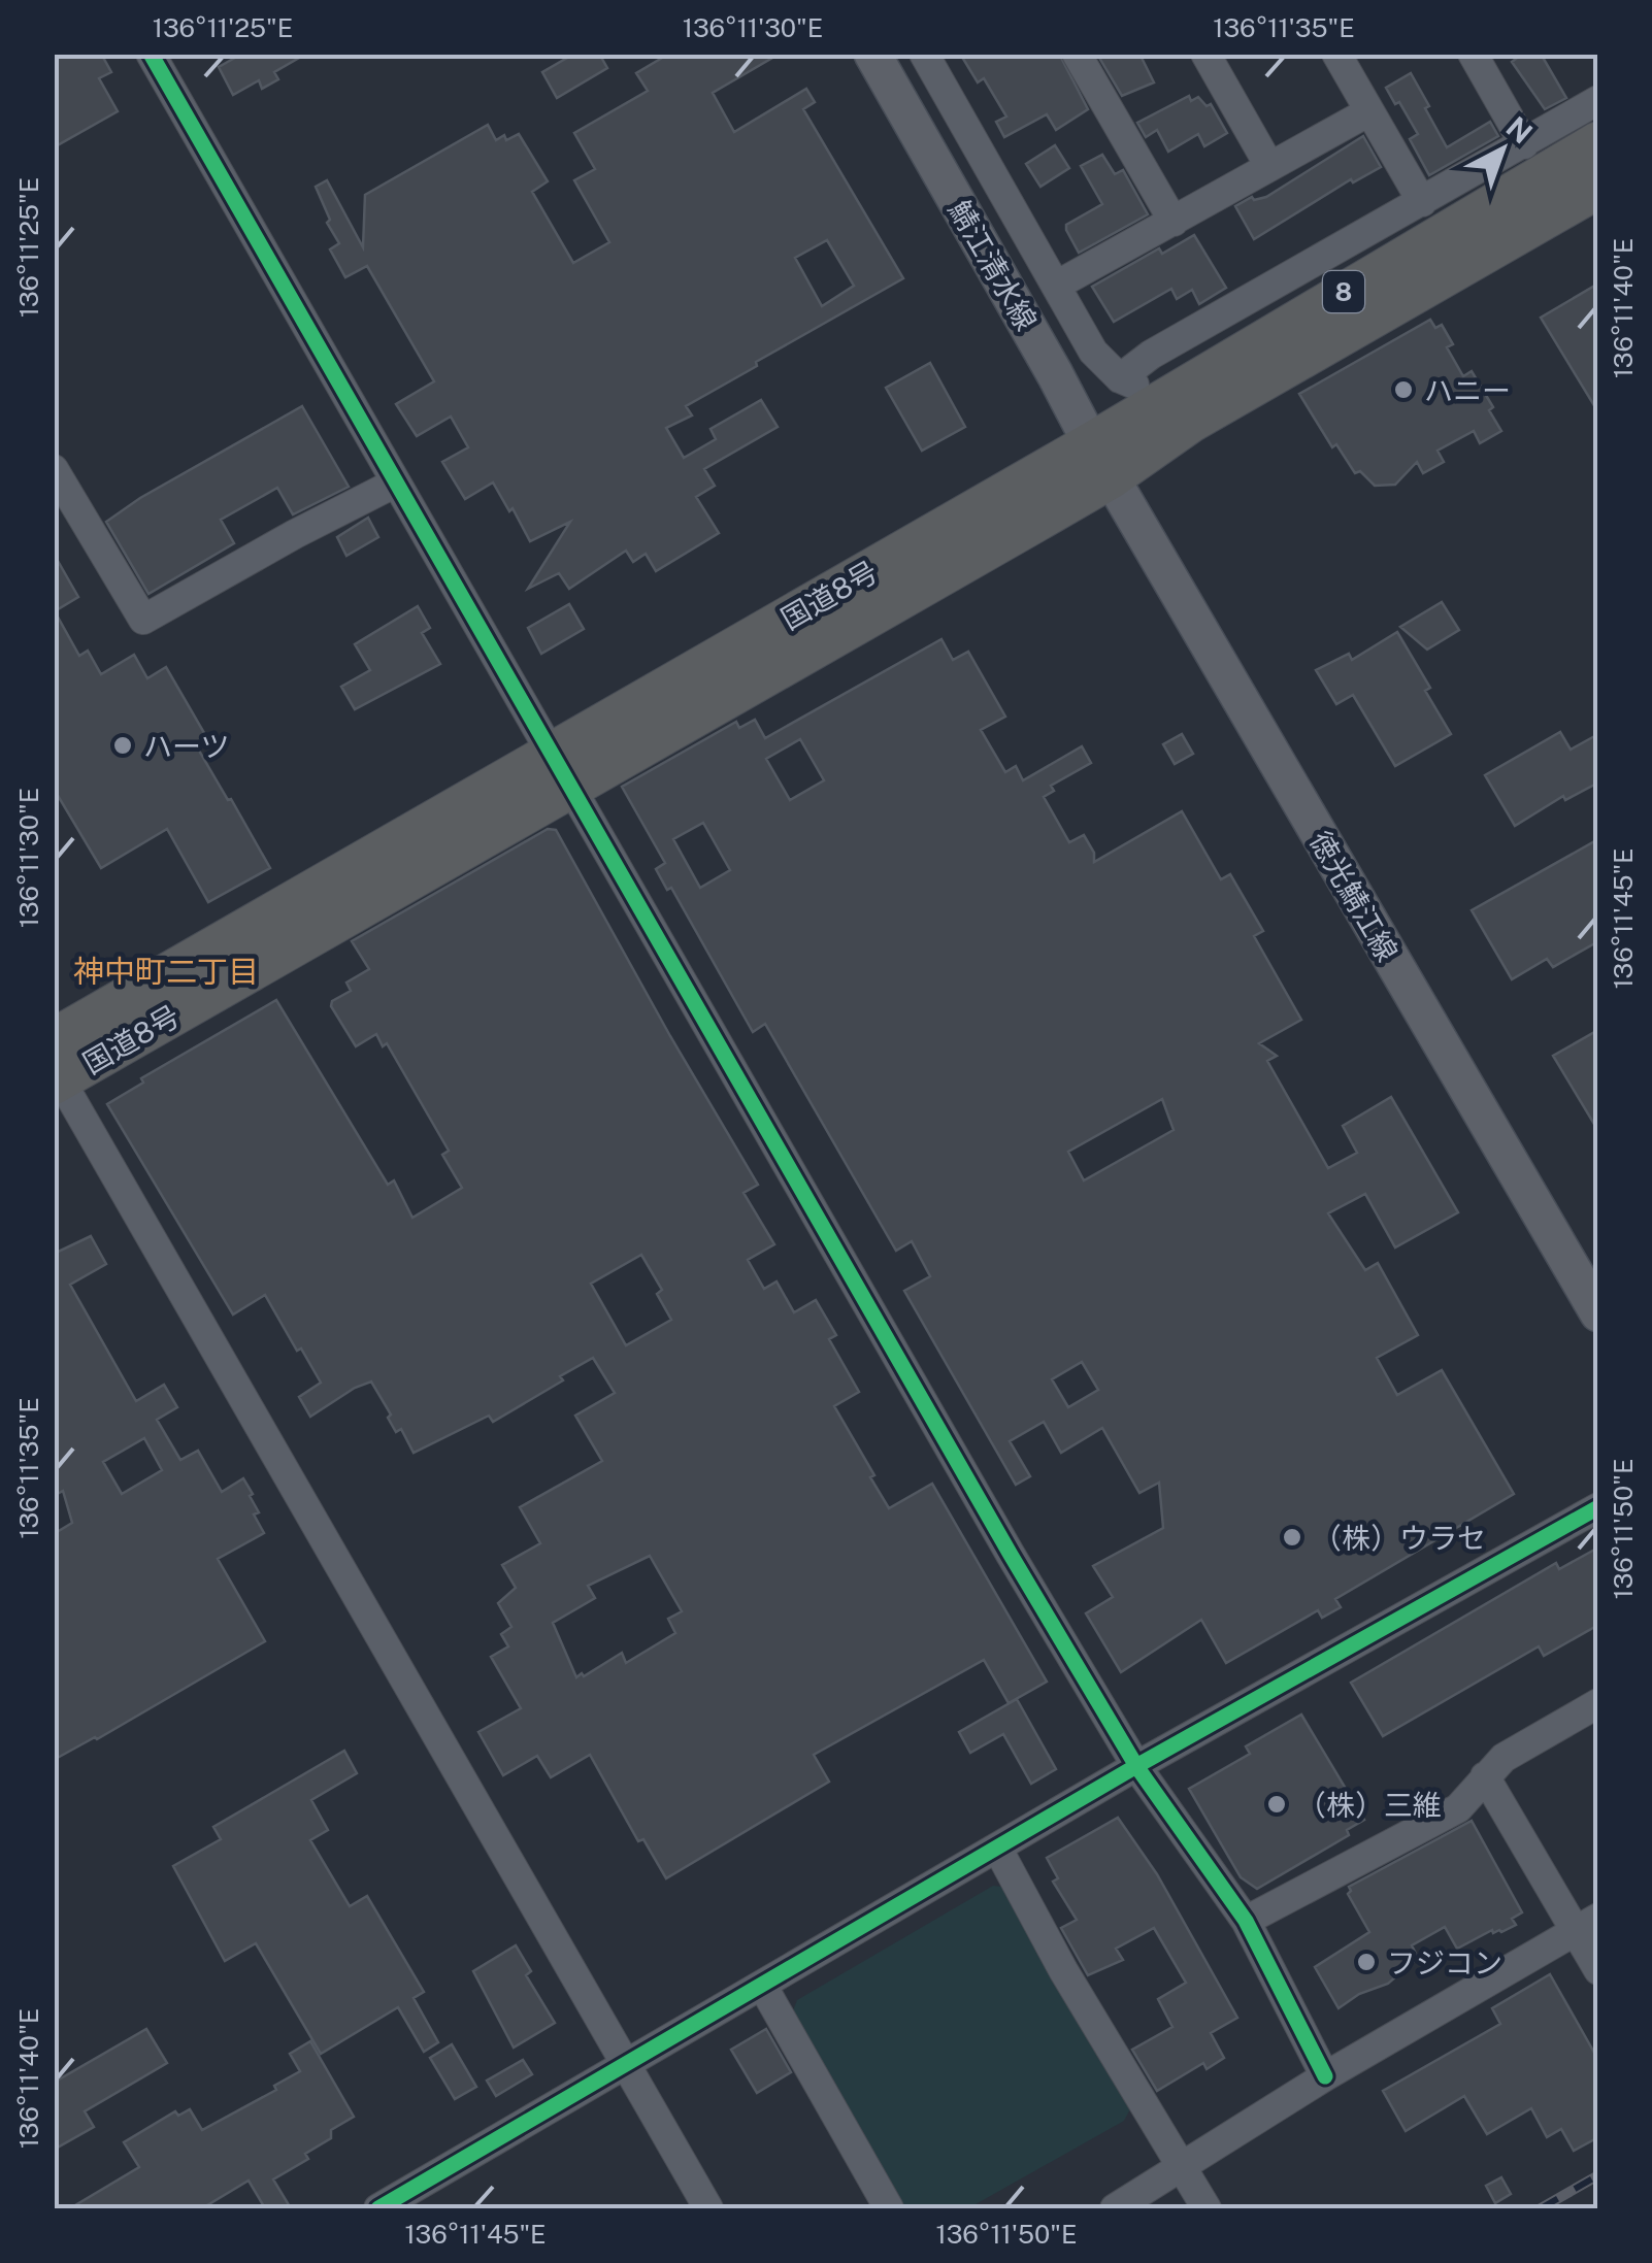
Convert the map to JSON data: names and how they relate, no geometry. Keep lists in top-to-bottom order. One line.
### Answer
{"streets":{"highway":["8","国道8号"],"main road":["鯖江清水線","徳光鯖江線"]},"crossings":[["鯖江清水線","国道8号"],["鯖江清水線","徳光鯖江線"],["国道8号","徳光鯖江線"]],"districts":["神中町二丁目"],"places":["ハニー","ハーツ","（株）ウラセ","（株）三維","フジコン"],"north":"top right","coordinates":["136°11'25\"E","136°11'30\"E","136°11'35\"E","136°11'40\"E","136°11'45\"E","136°11'50\"E"]}
